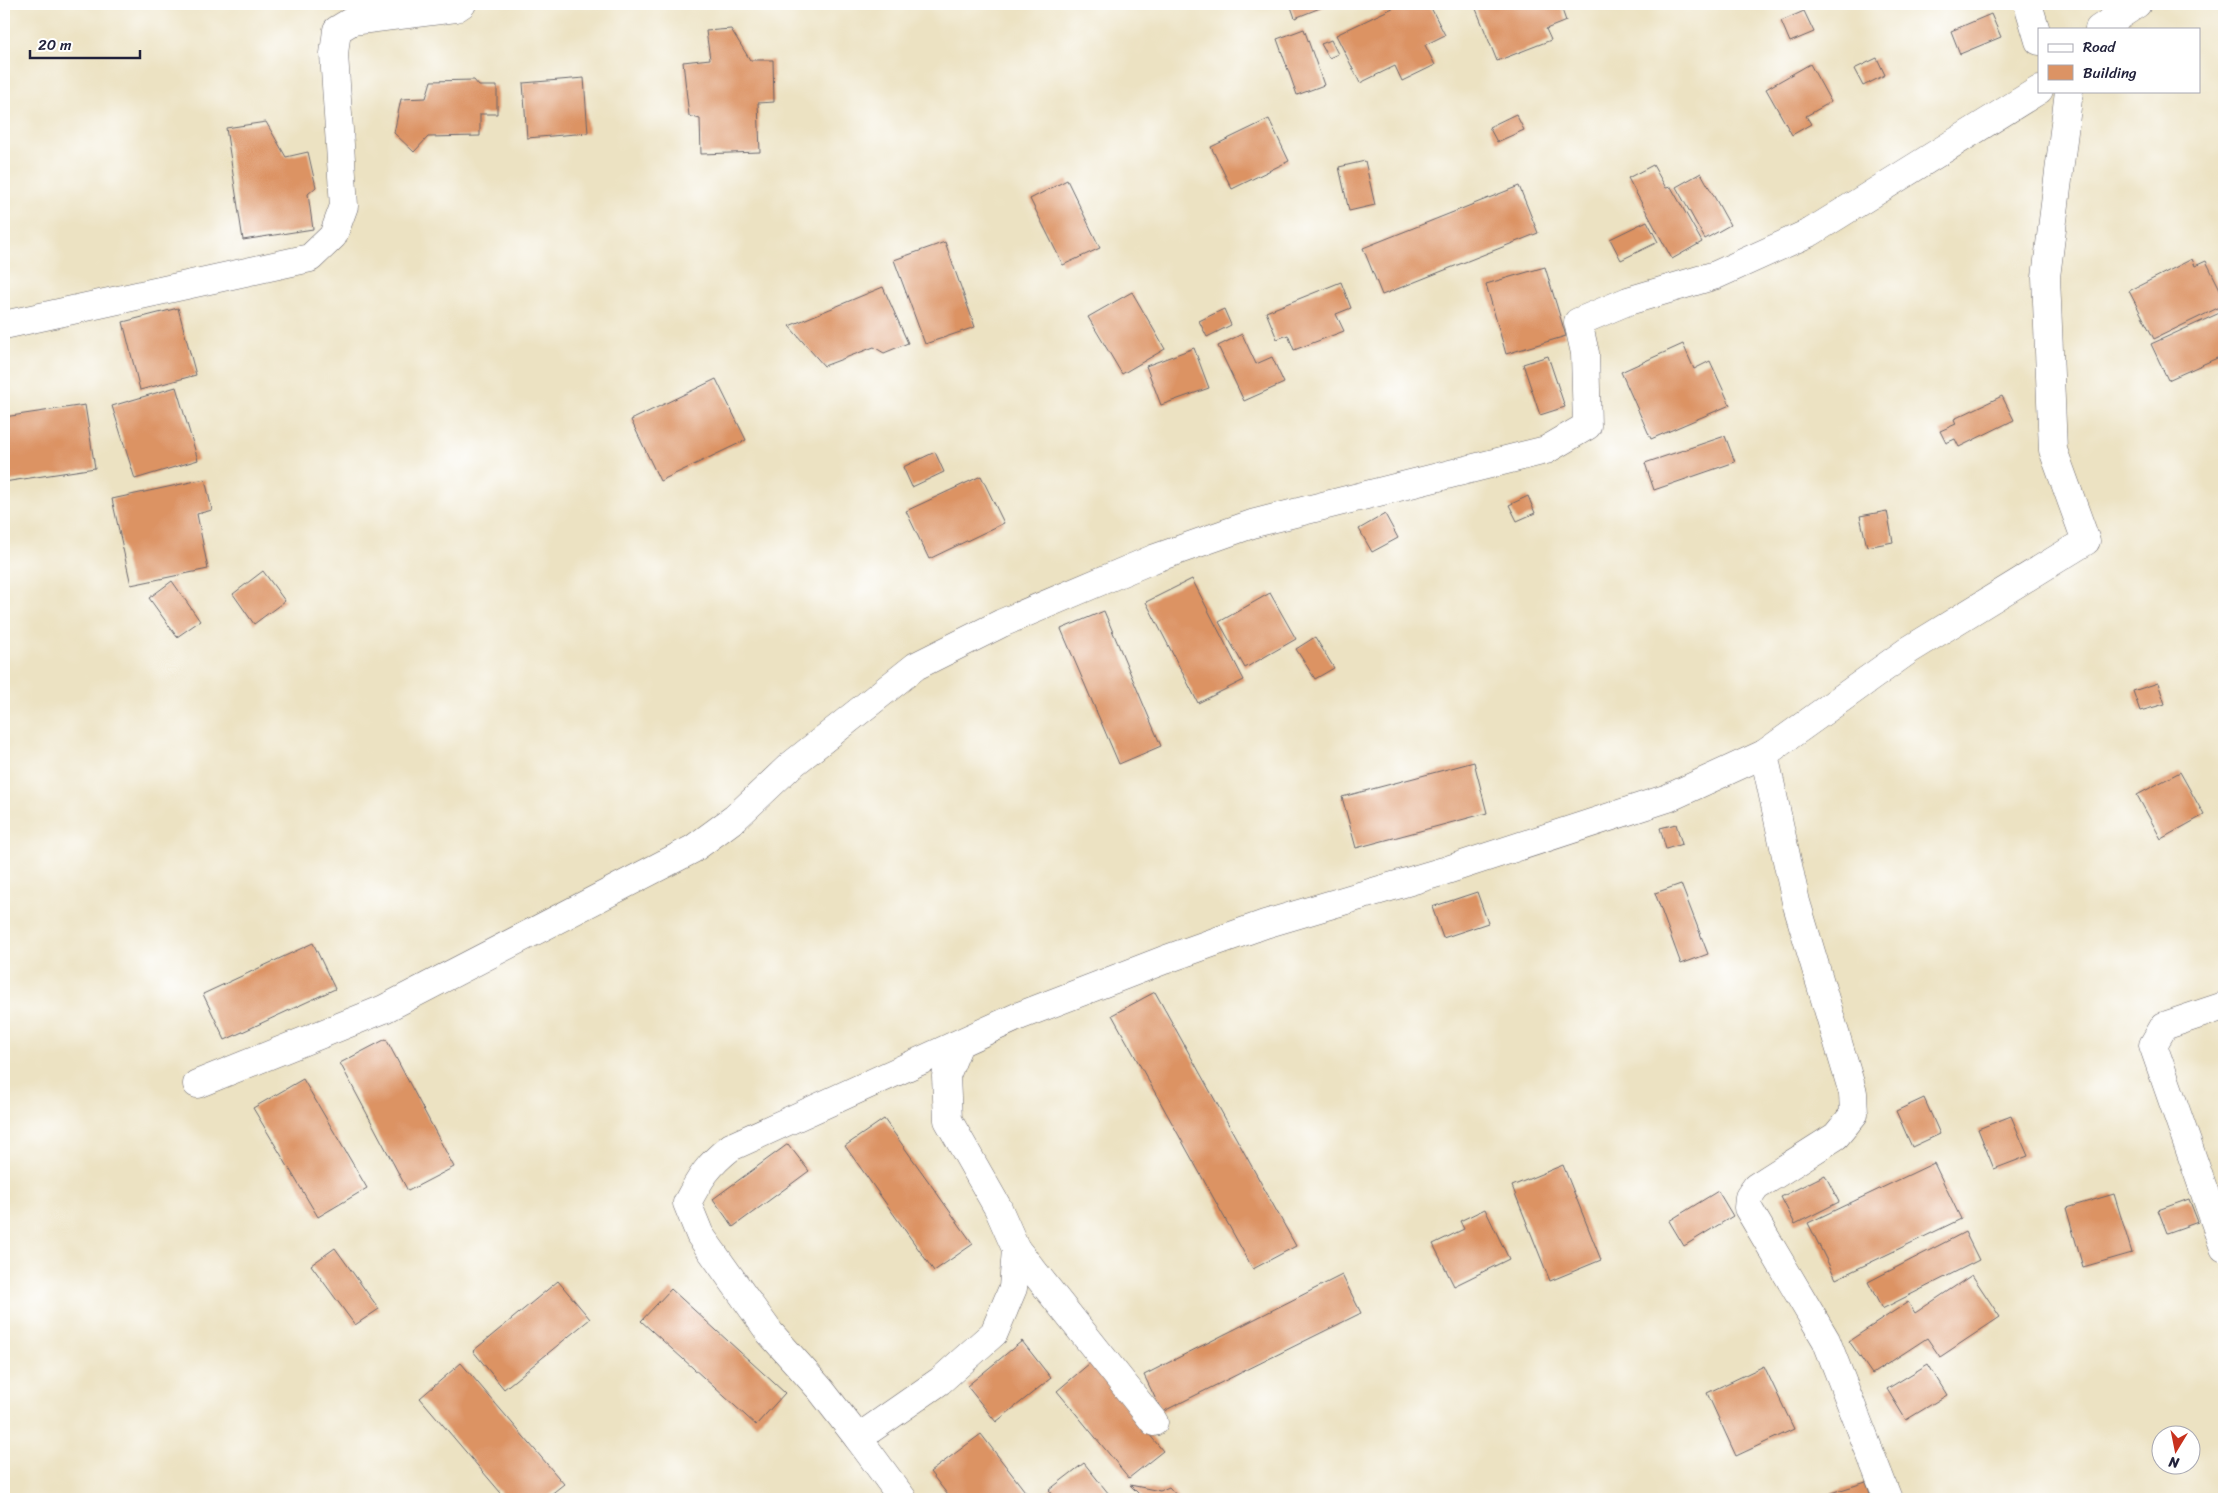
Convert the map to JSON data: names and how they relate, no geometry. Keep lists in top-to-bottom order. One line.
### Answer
{"legend":["Road","Building"],"scale_bar":"20 m","north":"bottom"}
